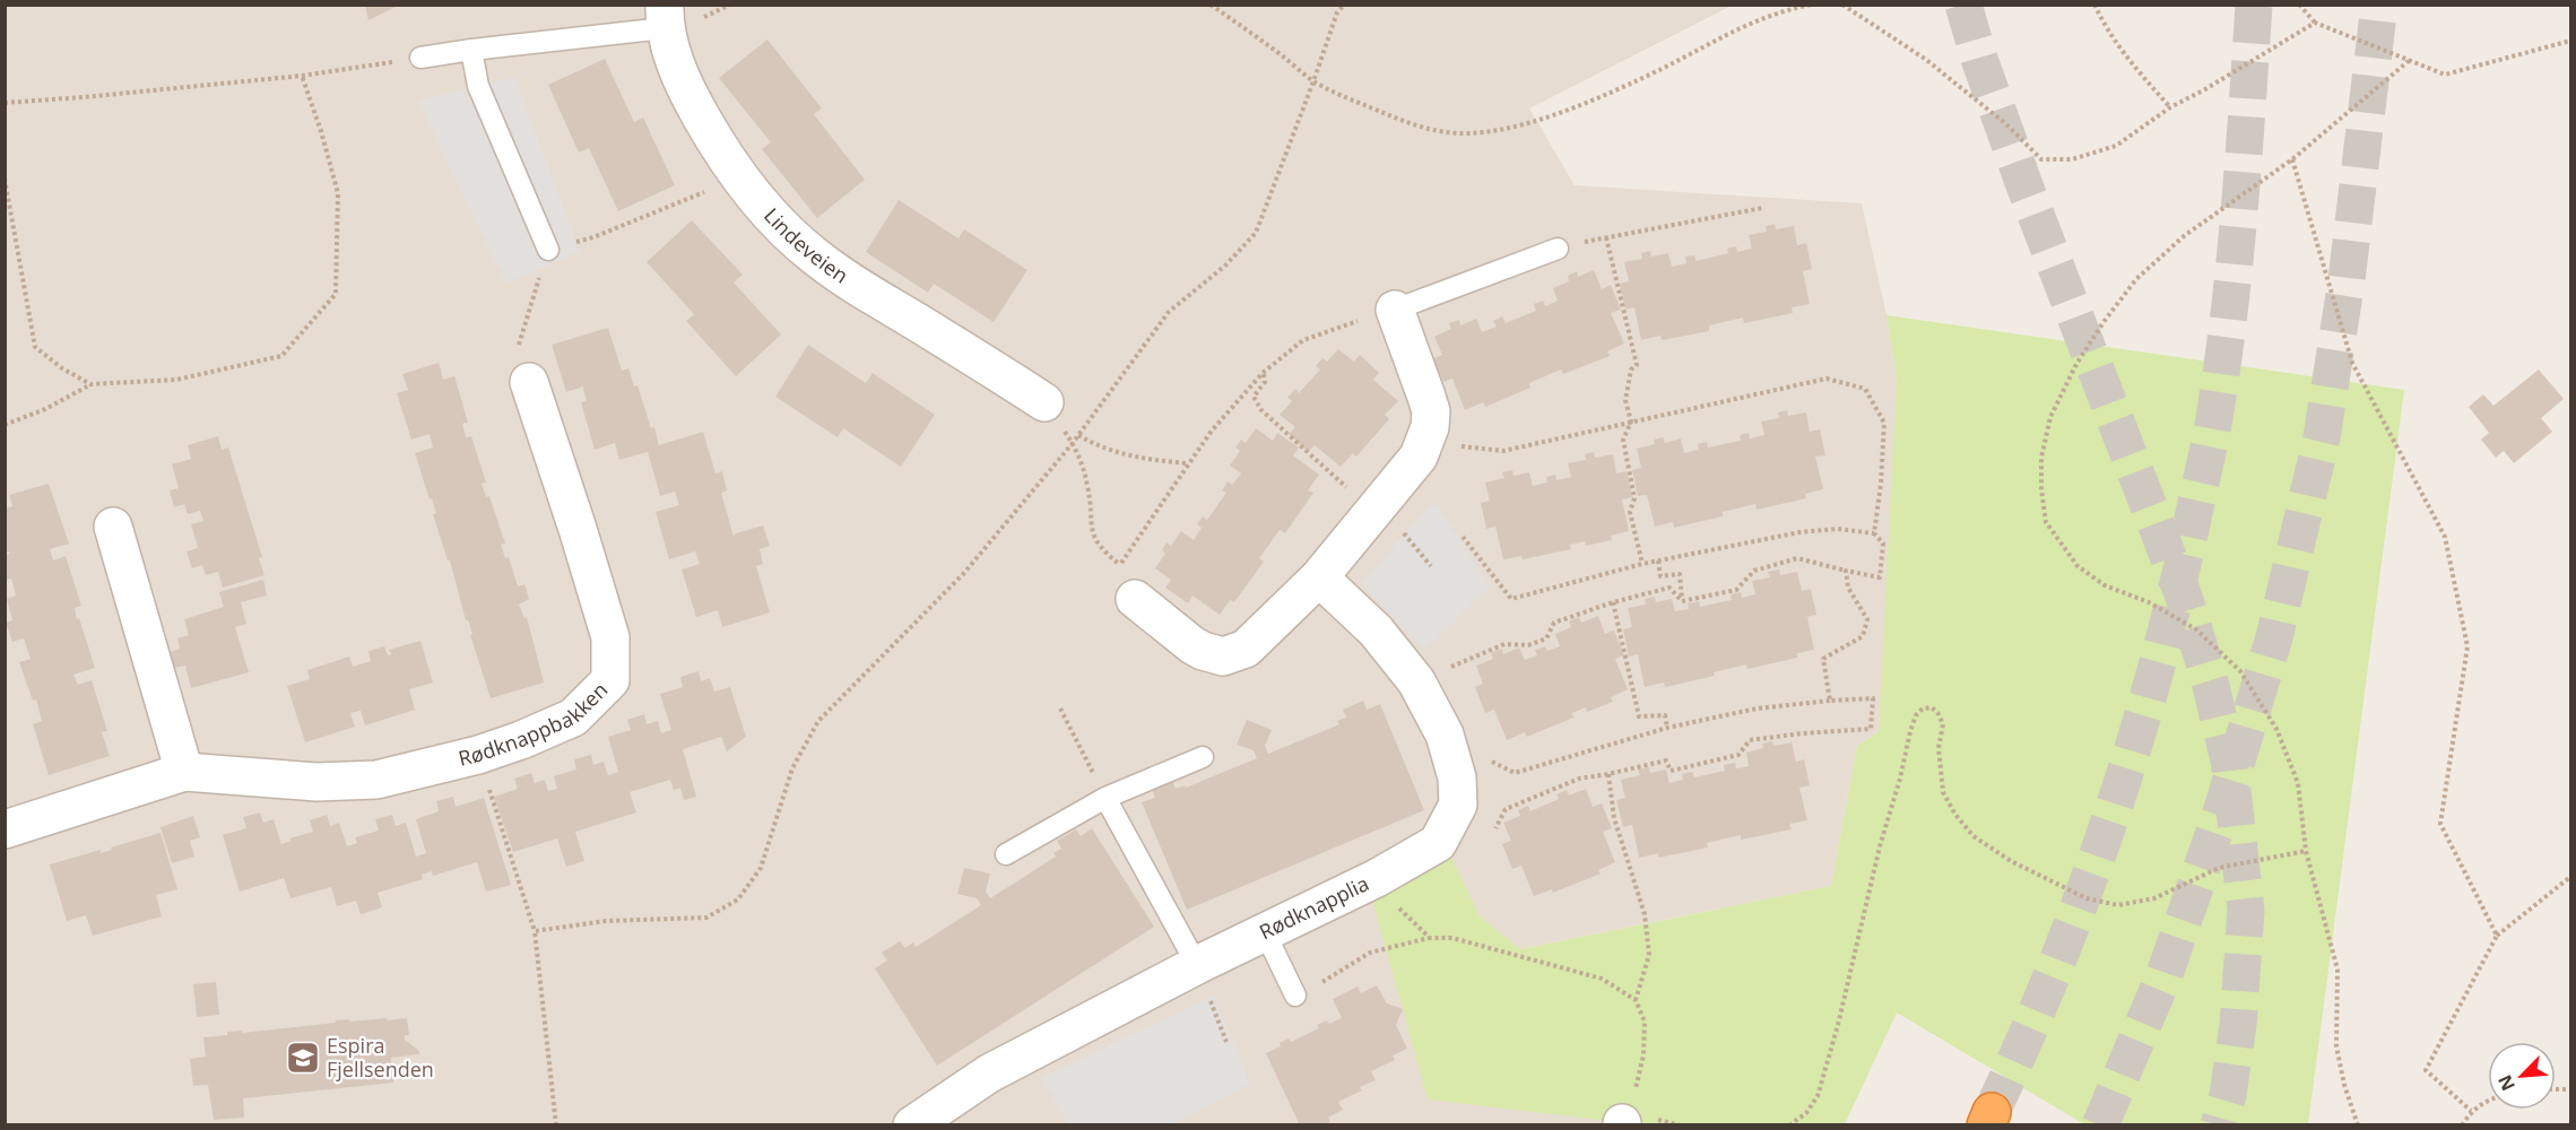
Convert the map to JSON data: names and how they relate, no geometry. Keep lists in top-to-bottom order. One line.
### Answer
{"streets":{"street":["Lindeveien","Rødknappbakken","Rødknapplia"]},"places":{"school or university":["Espira Fjellsenden"]},"north":"bottom left"}
